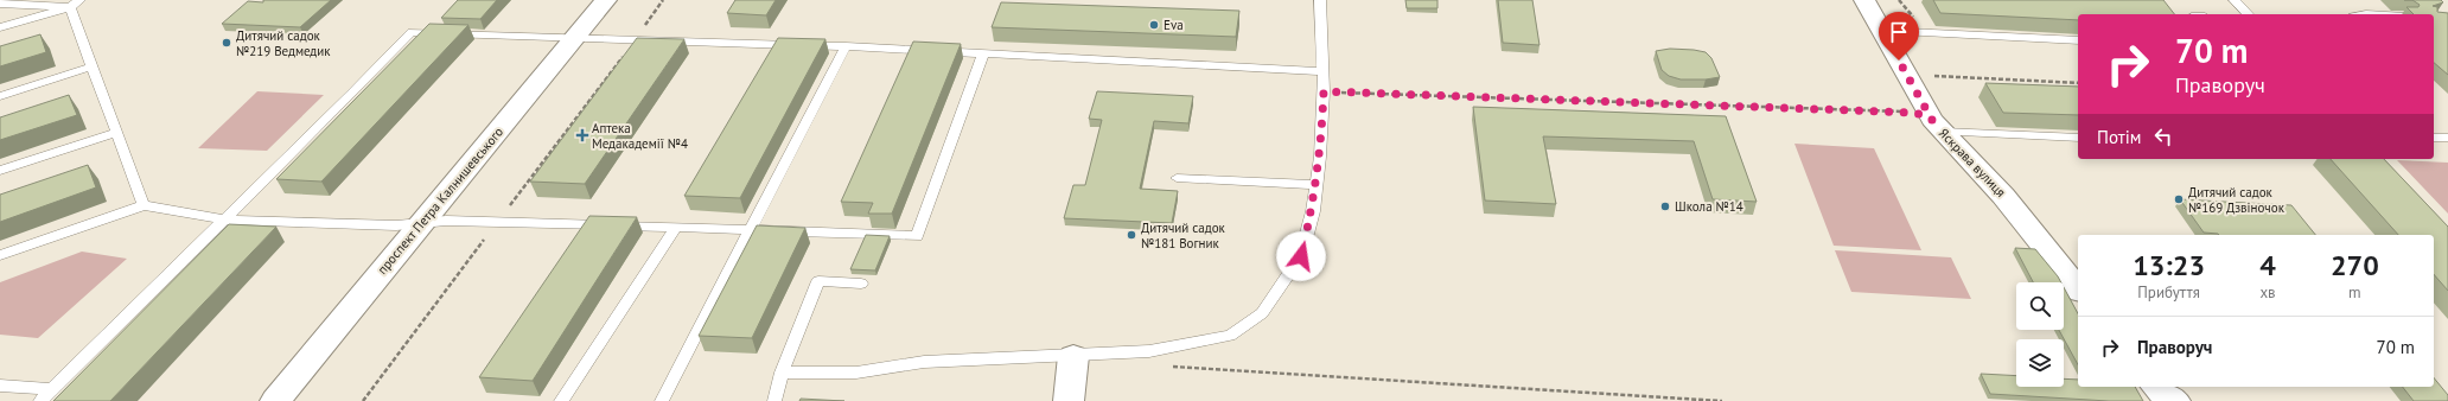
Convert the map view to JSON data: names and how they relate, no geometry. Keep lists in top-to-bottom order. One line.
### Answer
{"streets":{"street":["Яскрава вулиця","проспект Петра Калнишевського"]},"places":{"other":["Eva","Дитячий садок №219 Ведмедик","Дитячий садок №169 Дзвіночок","Школа №14","Дитячий садок №181 Вогник"],"health":["Аптека Медакадемії №4"]},"page":{"turn":["70 m","Праворуч"],"then":"Потім","eta":["13:23","Прибуття","4","хв","270","m"],"list":[{"name":"Праворуч","value":"70 m"}]}}
